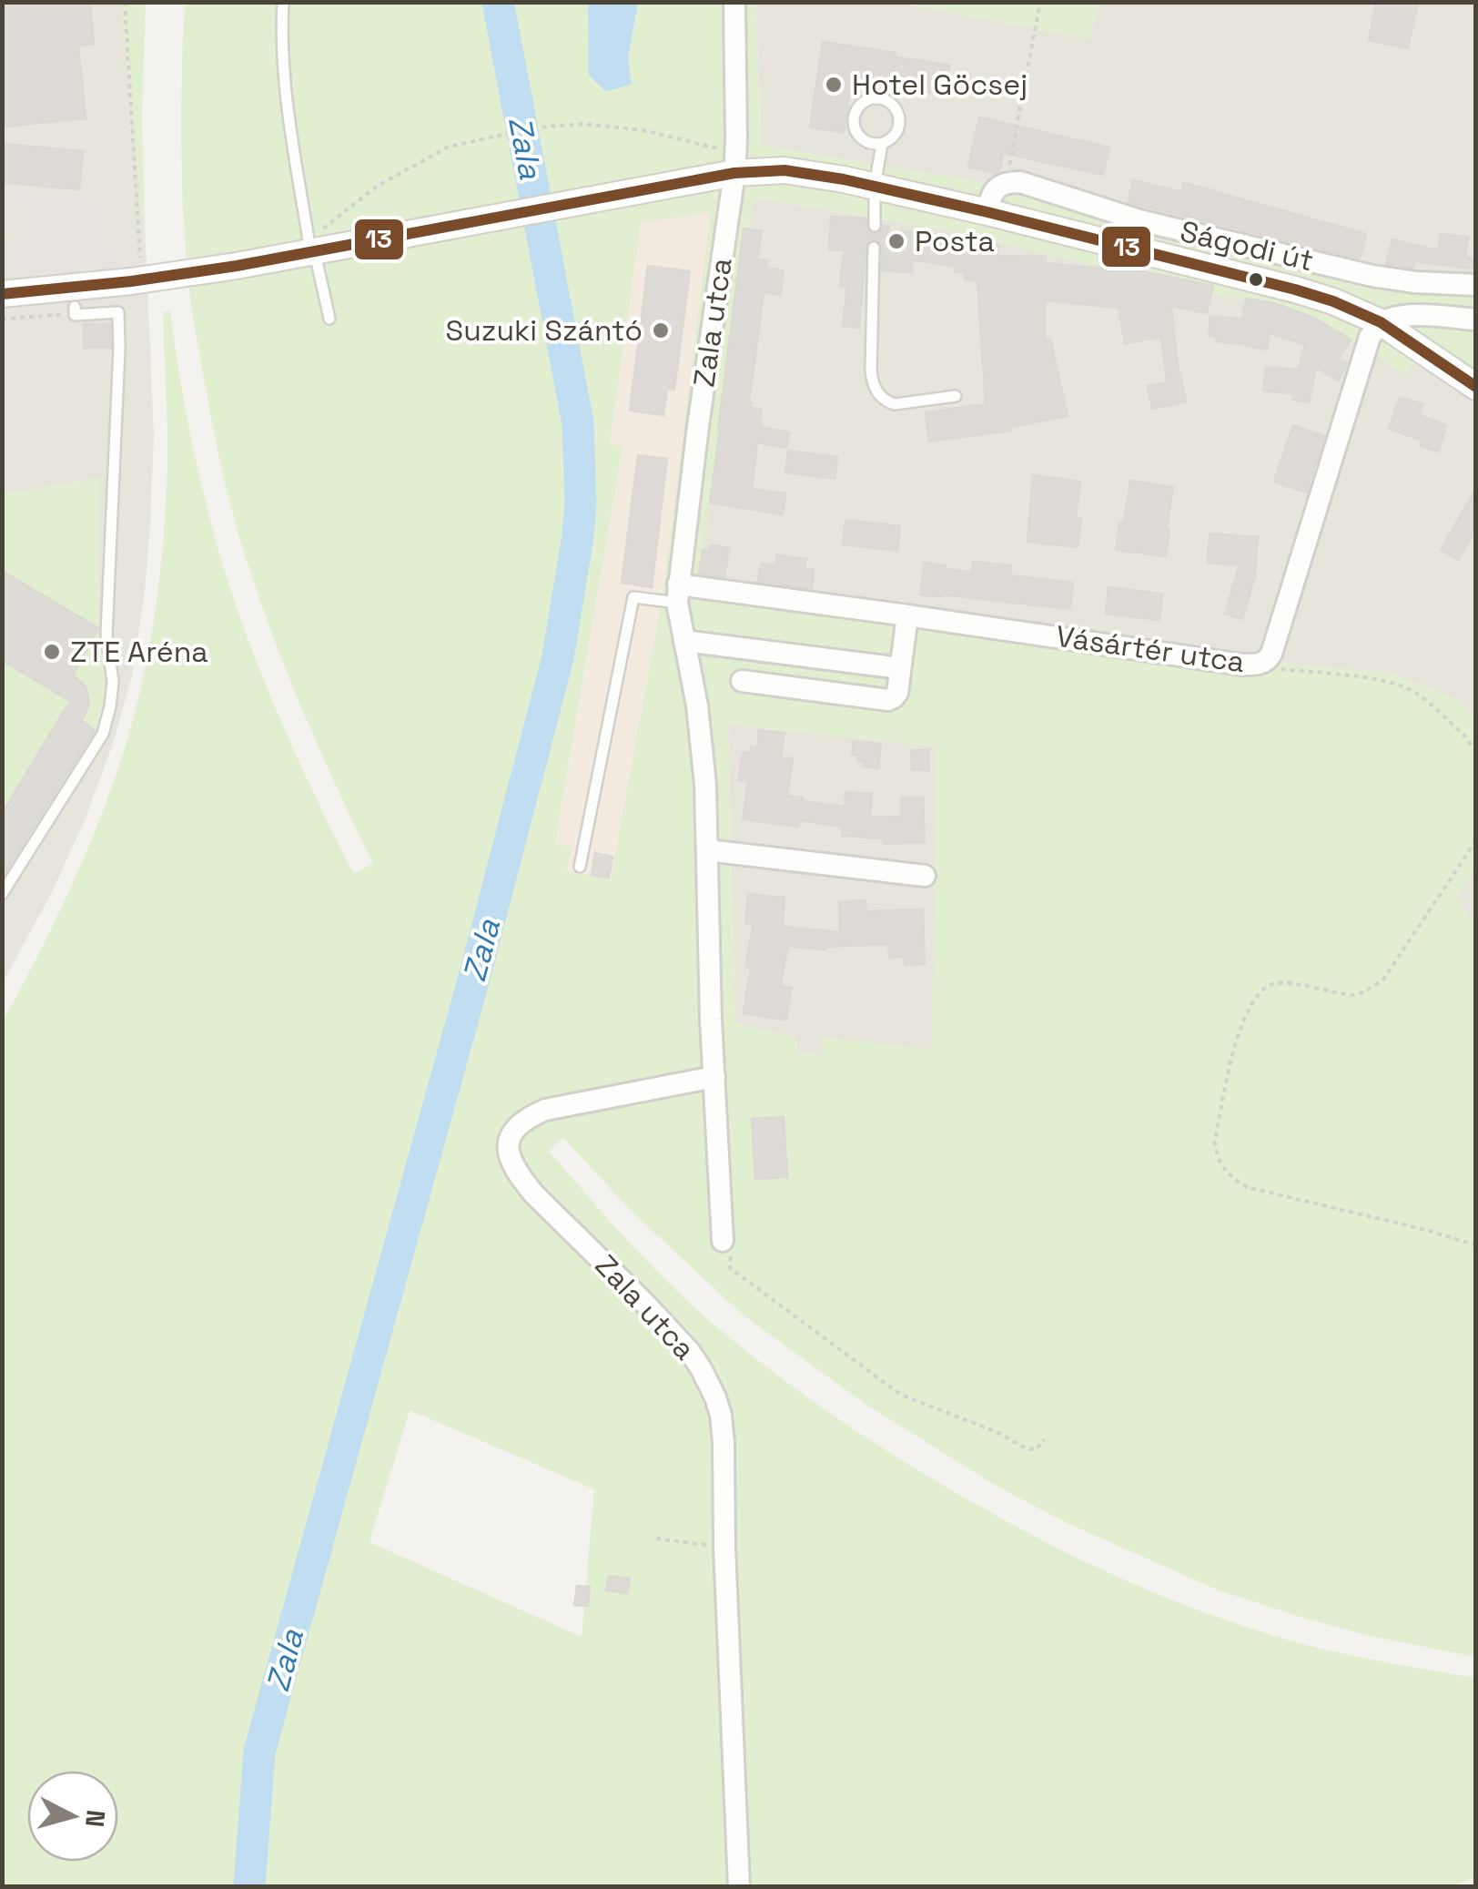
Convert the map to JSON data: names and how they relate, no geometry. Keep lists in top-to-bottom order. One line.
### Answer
{"streets":{"street":["Ságodi út","Zala utca","Vásártér utca"]},"crossings":[["Zala utca","Vásártér utca"]],"water":["Zala"],"places":["Hotel Göcsej","Posta","Suzuki Szántó","ZTE Aréna"],"lines":["transit line 13"],"north":"right"}
